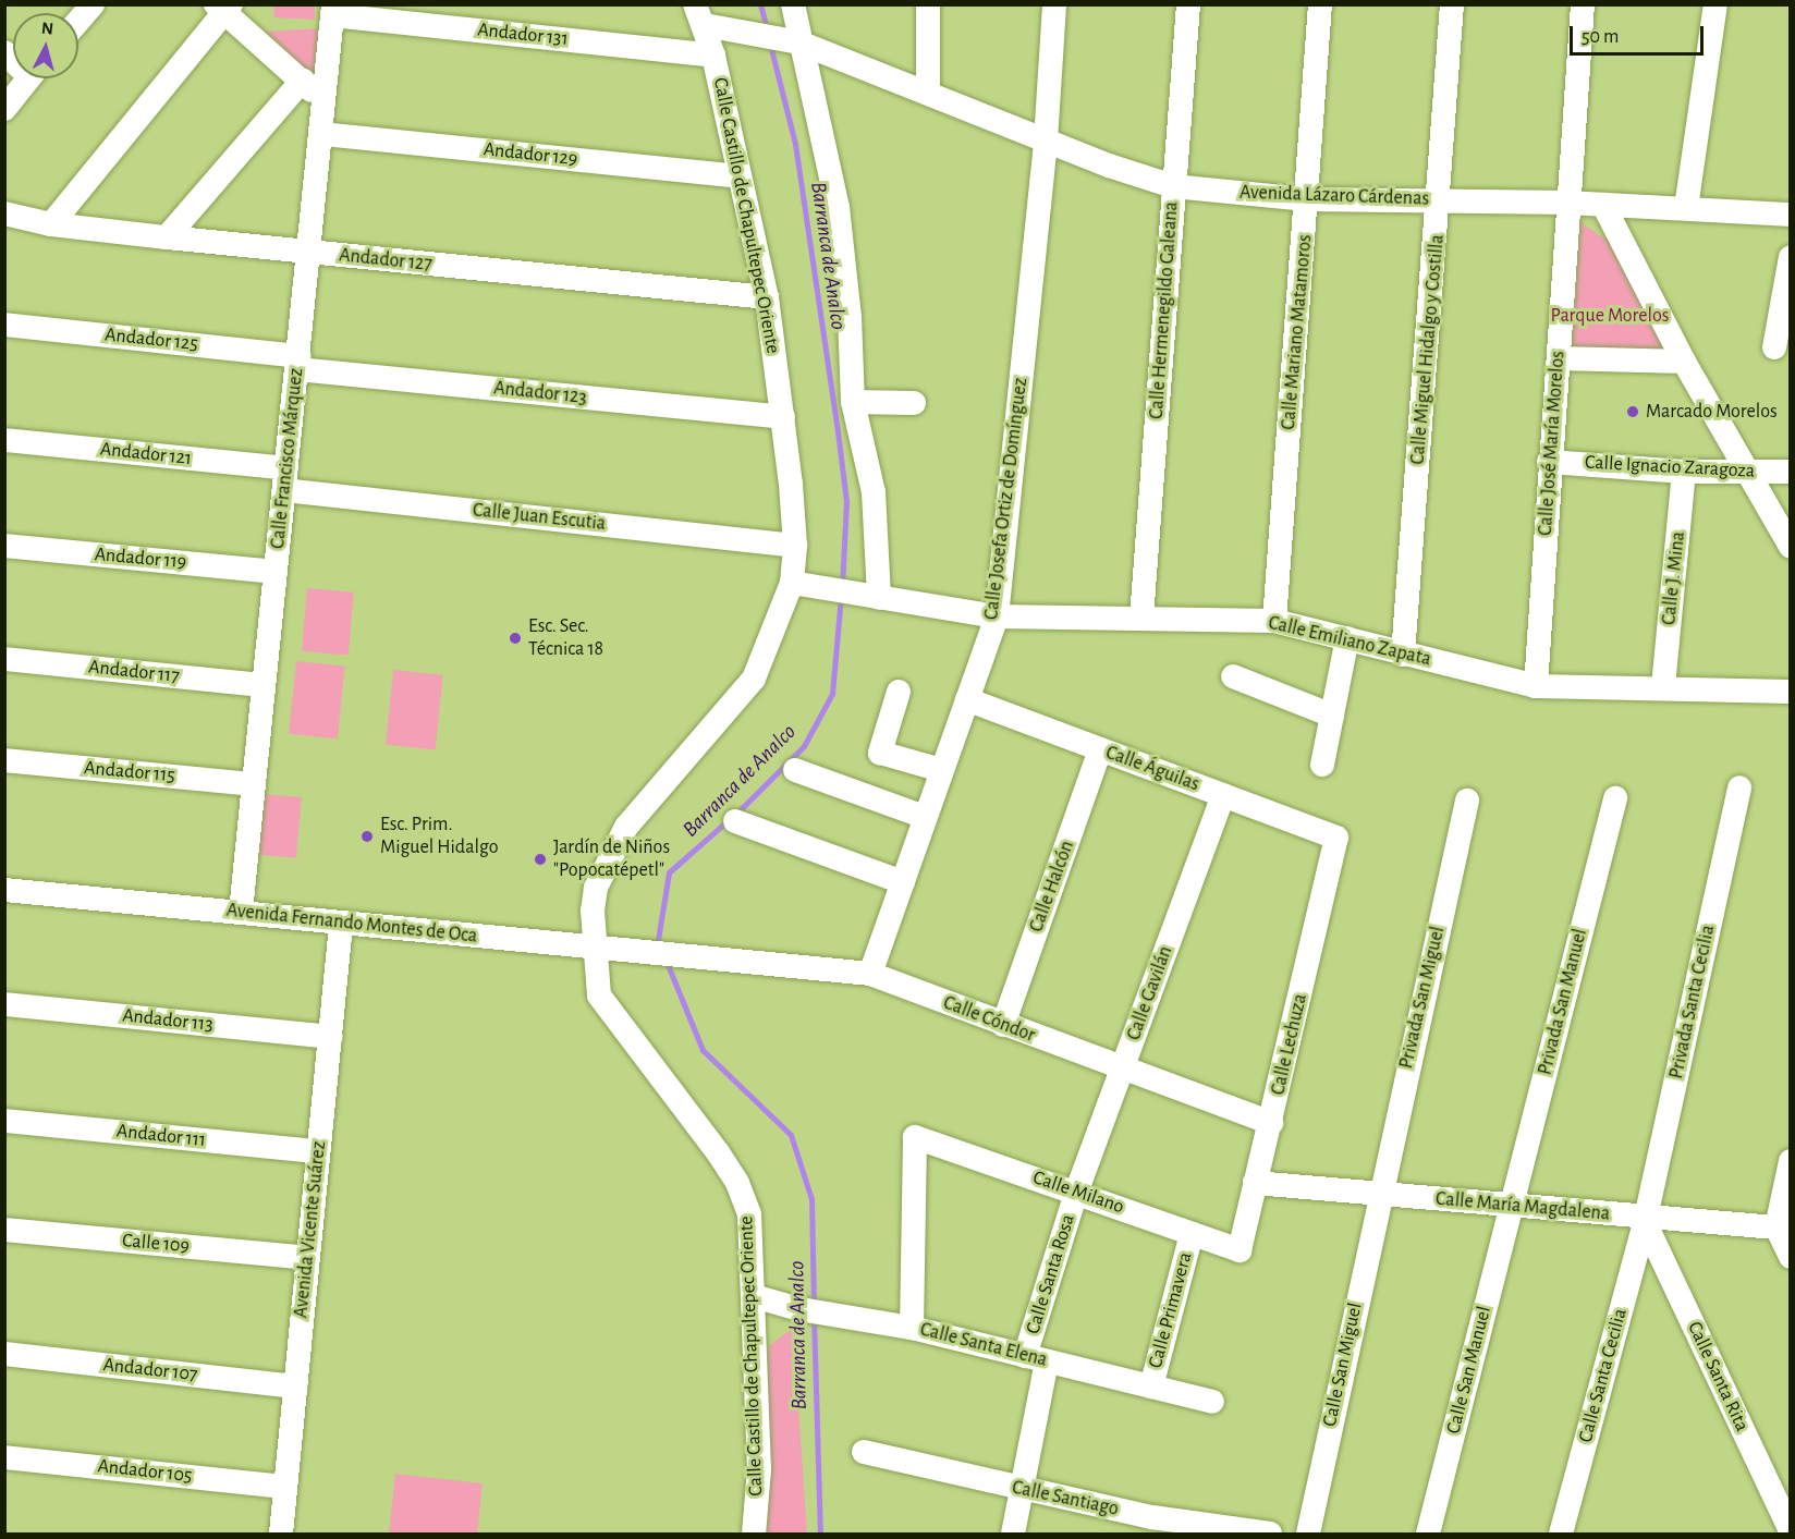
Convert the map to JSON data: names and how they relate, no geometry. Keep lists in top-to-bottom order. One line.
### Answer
{"streets":{"street":["Andador 131","Andador 129","Avenida Lázaro Cárdenas","Calle Castillo de Chapultepec Oriente","Andador 127","Calle Hermenegildo Galeana","Calle Mariano Matamoros","Andador 125","Calle Miguel Hidalgo y Costilla","Andador 123","Calle José María Morelos","Andador 121","Calle Francisco Márquez","Calle Ignacio Zaragoza","Calle Josefa Ortiz de Domínguez","Calle Juan Escutia","Andador 119","Calle J. Mina","Calle Emiliano Zapata","Andador 117","Calle Águilas","Andador 115","Calle Halcón","Avenida Fernando Montes de Oca","Calle Gavilán","Privada San Miguel","Privada San Manuel","Privada Santa Cecilia","Calle Cóndor","Andador 113","Calle Lechuza","Andador 111","Calle Milano","Calle María Magdalena","Avenida Vicente Suárez","Calle 109","Calle Santa Rosa","Calle Primavera","Calle Santa Elena","Calle San Miguel","Andador 107","Calle San Manuel","Calle Santa Cecilia","Calle Santa Rita","Andador 105","Calle Santiago"]},"crossings":[["Andador 131","Calle Castillo de Chapultepec Oriente"],["Andador 131","Calle Francisco Márquez"],["Andador 129","Calle Castillo de Chapultepec Oriente"],["Andador 129","Calle Francisco Márquez"],["Avenida Lázaro Cárdenas","Calle Castillo de Chapultepec Oriente"],["Avenida Lázaro Cárdenas","Calle Hermenegildo Galeana"],["Avenida Lázaro Cárdenas","Calle Mariano Matamoros"],["Avenida Lázaro Cárdenas","Calle Miguel Hidalgo y Costilla"],["Avenida Lázaro Cárdenas","Calle José María Morelos"],["Avenida Lázaro Cárdenas","Calle Josefa Ortiz de Domínguez"],["Calle Castillo de Chapultepec Oriente","Andador 127"],["Calle Castillo de Chapultepec Oriente","Andador 123"],["Calle Castillo de Chapultepec Oriente","Calle Juan Escutia"],["Calle Castillo de Chapultepec Oriente","Calle Emiliano Zapata"],["Calle Castillo de Chapultepec Oriente","Avenida Fernando Montes de Oca"],["Calle Castillo de Chapultepec Oriente","Calle Santa Elena"],["Andador 127","Calle Francisco Márquez"],["Calle Hermenegildo Galeana","Calle Emiliano Zapata"],["Calle Mariano Matamoros","Calle Emiliano Zapata"],["Andador 125","Andador 123"],["Andador 125","Calle Francisco Márquez"],["Calle Miguel Hidalgo y Costilla","Calle Emiliano Zapata"],["Andador 123","Calle Francisco Márquez"],["Calle José María Morelos","Calle Ignacio Zaragoza"],["Calle José María Morelos","Calle Emiliano Zapata"],["Andador 121","Calle Francisco Márquez"],["Andador 121","Calle Juan Escutia"],["Calle Francisco Márquez","Calle Juan Escutia"],["Calle Francisco Márquez","Andador 119"],["Calle Francisco Márquez","Andador 117"],["Calle Francisco Márquez","Andador 115"],["Calle Francisco Márquez","Avenida Fernando Montes de Oca"],["Calle Ignacio Zaragoza","Calle J. Mina"],["Calle Josefa Ortiz de Domínguez","Calle Emiliano Zapata"],["Calle Josefa Ortiz de Domínguez","Calle Águilas"],["Calle Josefa Ortiz de Domínguez","Calle Cóndor"],["Calle J. Mina","Calle Emiliano Zapata"],["Calle Águilas","Calle Halcón"],["Calle Águilas","Calle Gavilán"],["Calle Águilas","Calle Lechuza"],["Calle Halcón","Calle Cóndor"],["Avenida Fernando Montes de Oca","Calle Cóndor"],["Avenida Fernando Montes de Oca","Avenida Vicente Suárez"],["Calle Gavilán","Calle Cóndor"],["Calle Gavilán","Calle Milano"],["Calle Gavilán","Calle Santa Rosa"],["Privada San Miguel","Calle María Magdalena"],["Privada San Miguel","Calle San Miguel"],["Privada San Manuel","Calle María Magdalena"],["Privada San Manuel","Calle San Manuel"],["Privada Santa Cecilia","Calle María Magdalena"],["Privada Santa Cecilia","Calle Santa Cecilia"],["Privada Santa Cecilia","Calle Santa Rita"],["Calle Cóndor","Calle Lechuza"],["Andador 113","Avenida Vicente Suárez"],["Calle Lechuza","Calle Milano"],["Calle Lechuza","Calle María Magdalena"],["Andador 111","Avenida Vicente Suárez"],["Calle Milano","Calle Santa Rosa"],["Calle Milano","Calle Primavera"],["Calle Milano","Calle Santa Elena"],["Calle María Magdalena","Calle San Miguel"],["Calle María Magdalena","Calle San Manuel"],["Calle María Magdalena","Calle Santa Cecilia"],["Calle María Magdalena","Calle Santa Rita"],["Avenida Vicente Suárez","Calle 109"],["Avenida Vicente Suárez","Andador 107"],["Avenida Vicente Suárez","Andador 105"],["Calle Santa Rosa","Calle Santa Elena"],["Calle Santa Rosa","Calle Santiago"],["Calle Primavera","Calle Santa Elena"],["Calle Santa Cecilia","Calle Santa Rita"]],"water":["Barranca de Analco"],"parks":["Parque Morelos"],"places":["Marcado Morelos","Esc. Sec. Técnica 18","Esc. Prim. Miguel Hidalgo","Jardín de Niños \"Popocatépetl\""],"scale_bar":"50 m","north":"top"}
